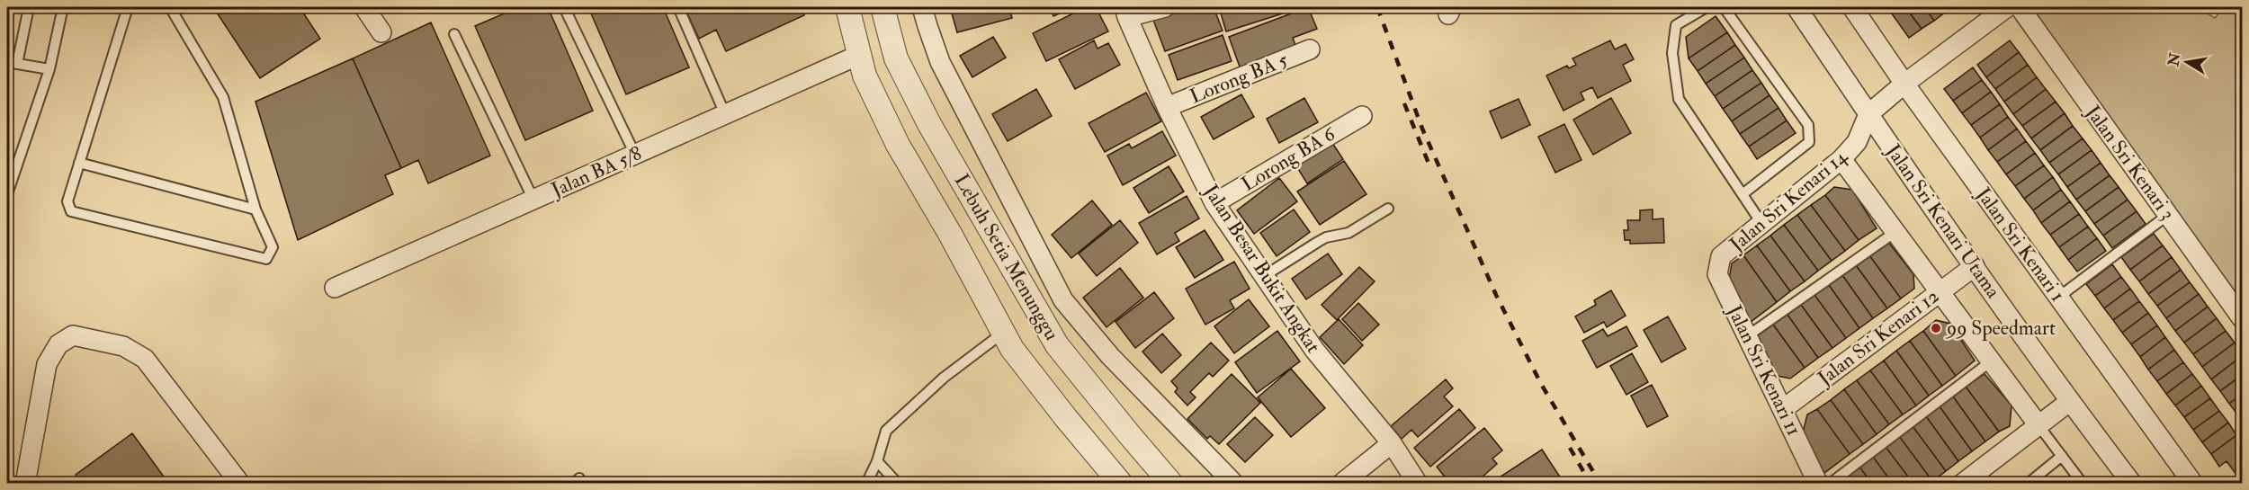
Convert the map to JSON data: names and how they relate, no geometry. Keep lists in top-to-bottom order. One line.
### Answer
{"streets":{"street":["Lorong BA 5","Lorong BA 6","Jalan Sri Kenari 3","Jalan BA 5/8","Jalan Sri Kenari 14","Jalan Sri Kenari Utama","Jalan Sri Kenari 1","Lebuh Setia Menunggu","Jalan Besar Bukit Angkat","Jalan Sri Kenari 12","Jalan Sri Kenari 11"]},"crossings":[["Lorong BA 5","Jalan Besar Bukit Angkat"],["Lorong BA 6","Jalan Besar Bukit Angkat"],["Jalan BA 5/8","Lebuh Setia Menunggu"],["Jalan Sri Kenari 14","Jalan Sri Kenari Utama"],["Jalan Sri Kenari 14","Jalan Sri Kenari 11"],["Jalan Sri Kenari Utama","Jalan Sri Kenari 12"],["Jalan Sri Kenari 12","Jalan Sri Kenari 11"]],"places":["99 Speedmart"],"north":"left"}
